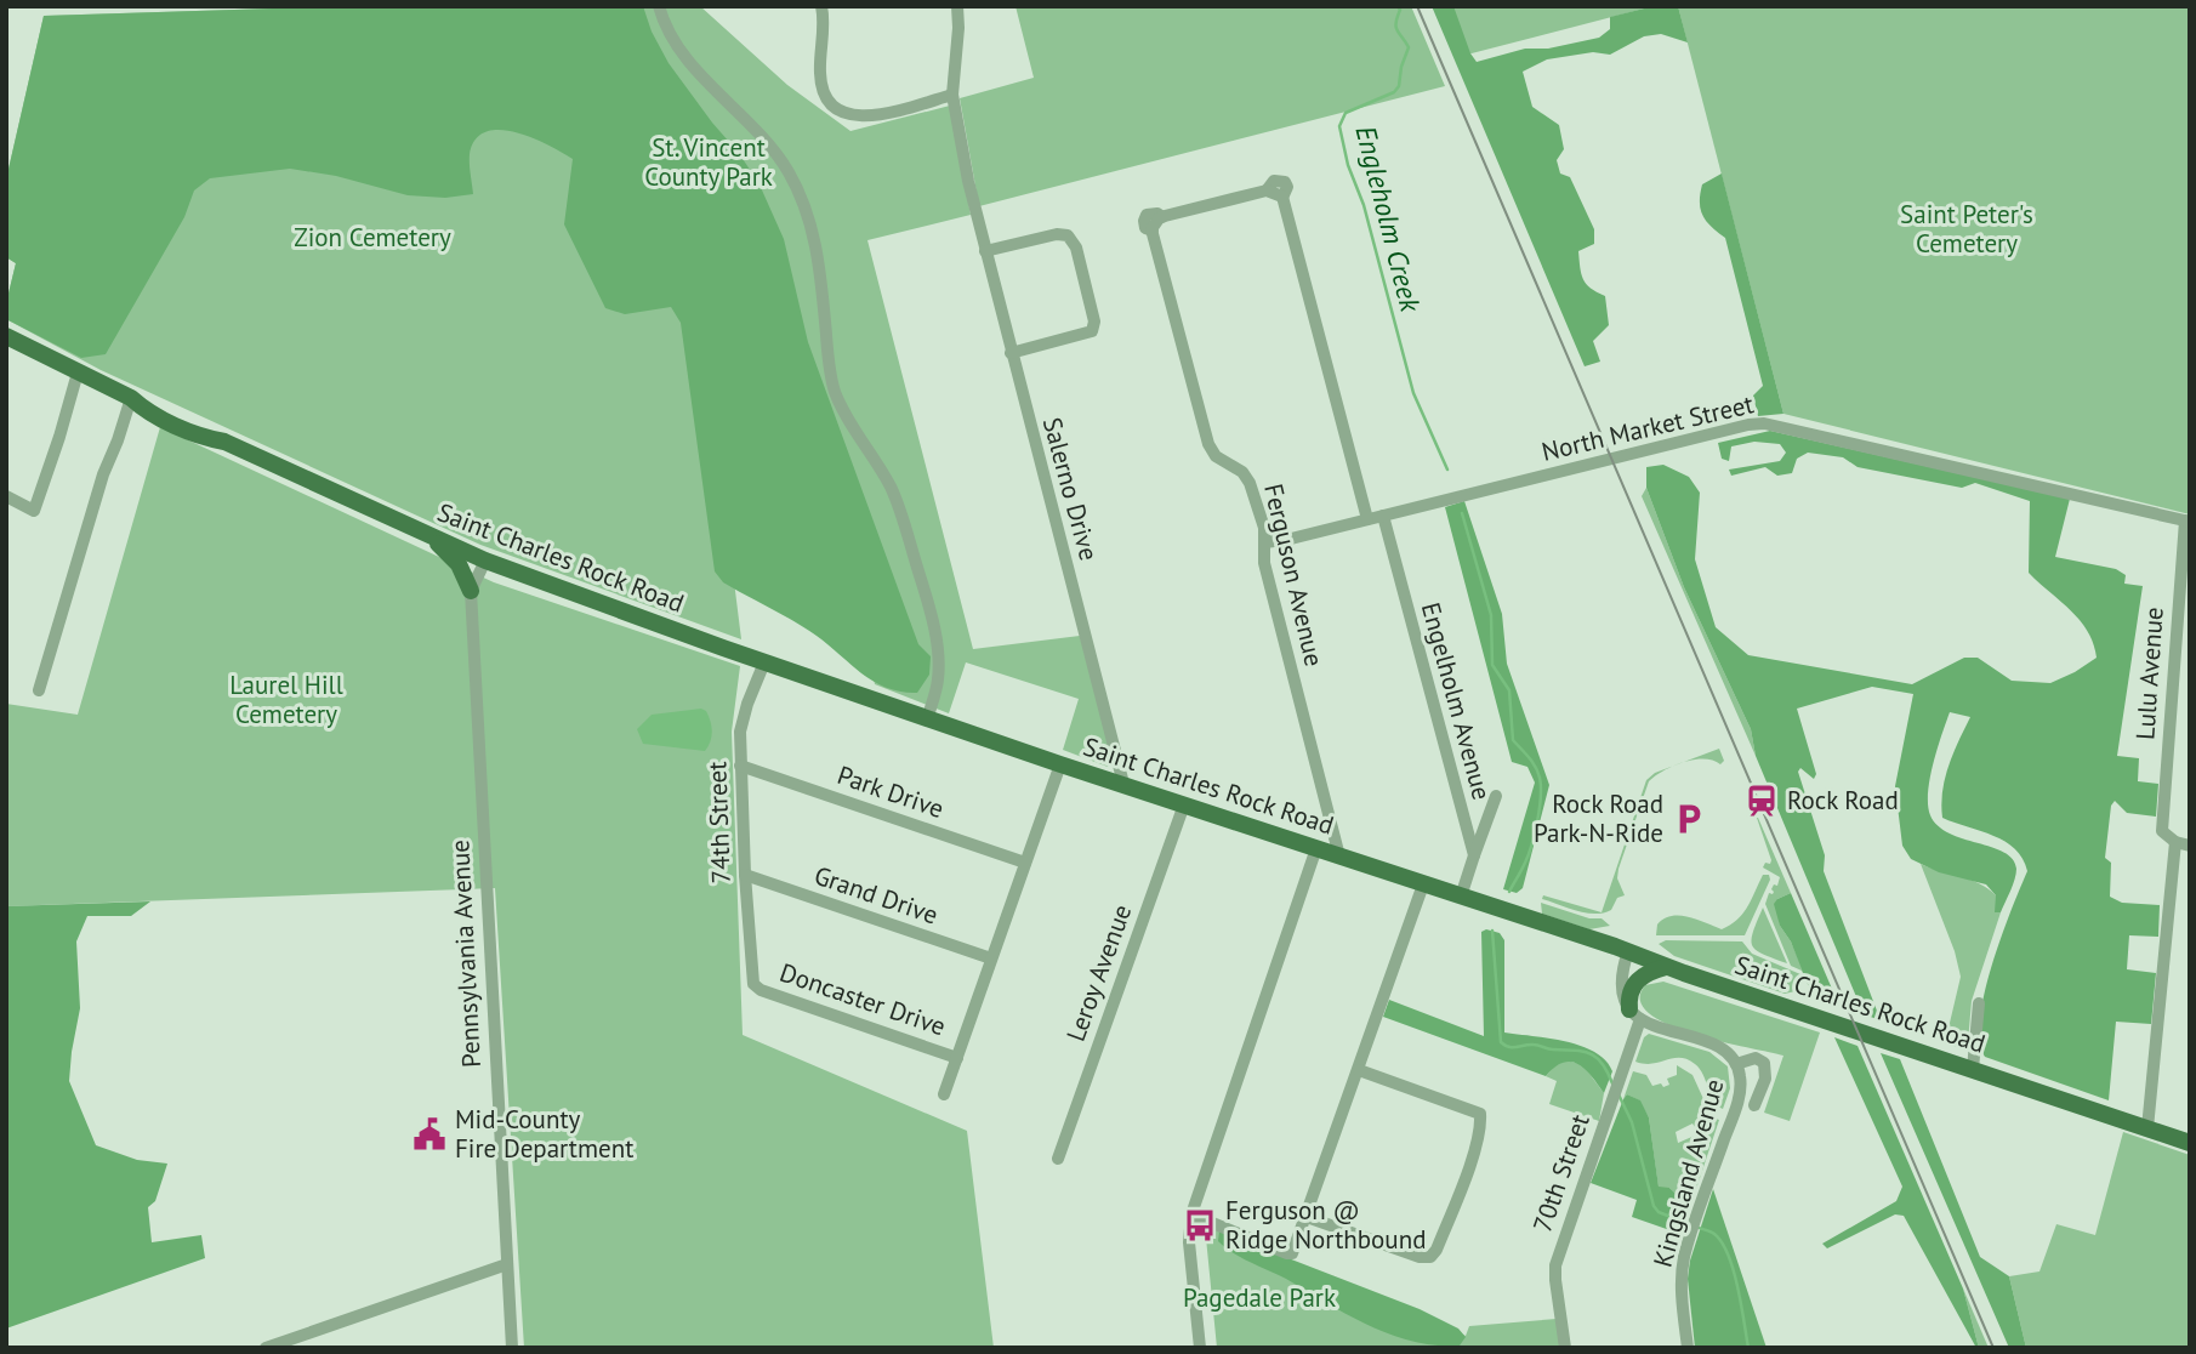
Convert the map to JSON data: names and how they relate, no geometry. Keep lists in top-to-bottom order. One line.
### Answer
{"streets":{"main road":["Saint Charles Rock Road"],"street":["North Market Street","Salerno Drive","Ferguson Avenue","Lulu Avenue","Engelholm Avenue","Park Drive","74th Street","Grand Drive","Pennsylvania Avenue","Leroy Avenue","Doncaster Drive","70th Street","Kingsland Avenue"]},"crossings":[["North Market Street","Ferguson Avenue"],["North Market Street","Lulu Avenue"],["North Market Street","Engelholm Avenue"],["Salerno Drive","Saint Charles Rock Road"],["Saint Charles Rock Road","Ferguson Avenue"],["Saint Charles Rock Road","74th Street"],["Saint Charles Rock Road","Pennsylvania Avenue"],["Saint Charles Rock Road","Leroy Avenue"],["Park Drive","74th Street"],["74th Street","Grand Drive"],["74th Street","Doncaster Drive"],["70th Street","Kingsland Avenue"]],"water":["Engleholm Creek"],"parks":["St. Vincent County Park","Saint Peter's Cemetery","Zion Cemetery","Laurel Hill Cemetery","Pagedale Park"],"places":{"station":["Rock Road"],"parking":["Rock Road Park-N-Ride"],"public building":["Mid-County Fire Department"],"bus stop":["Ferguson @ Ridge Northbound"]}}
